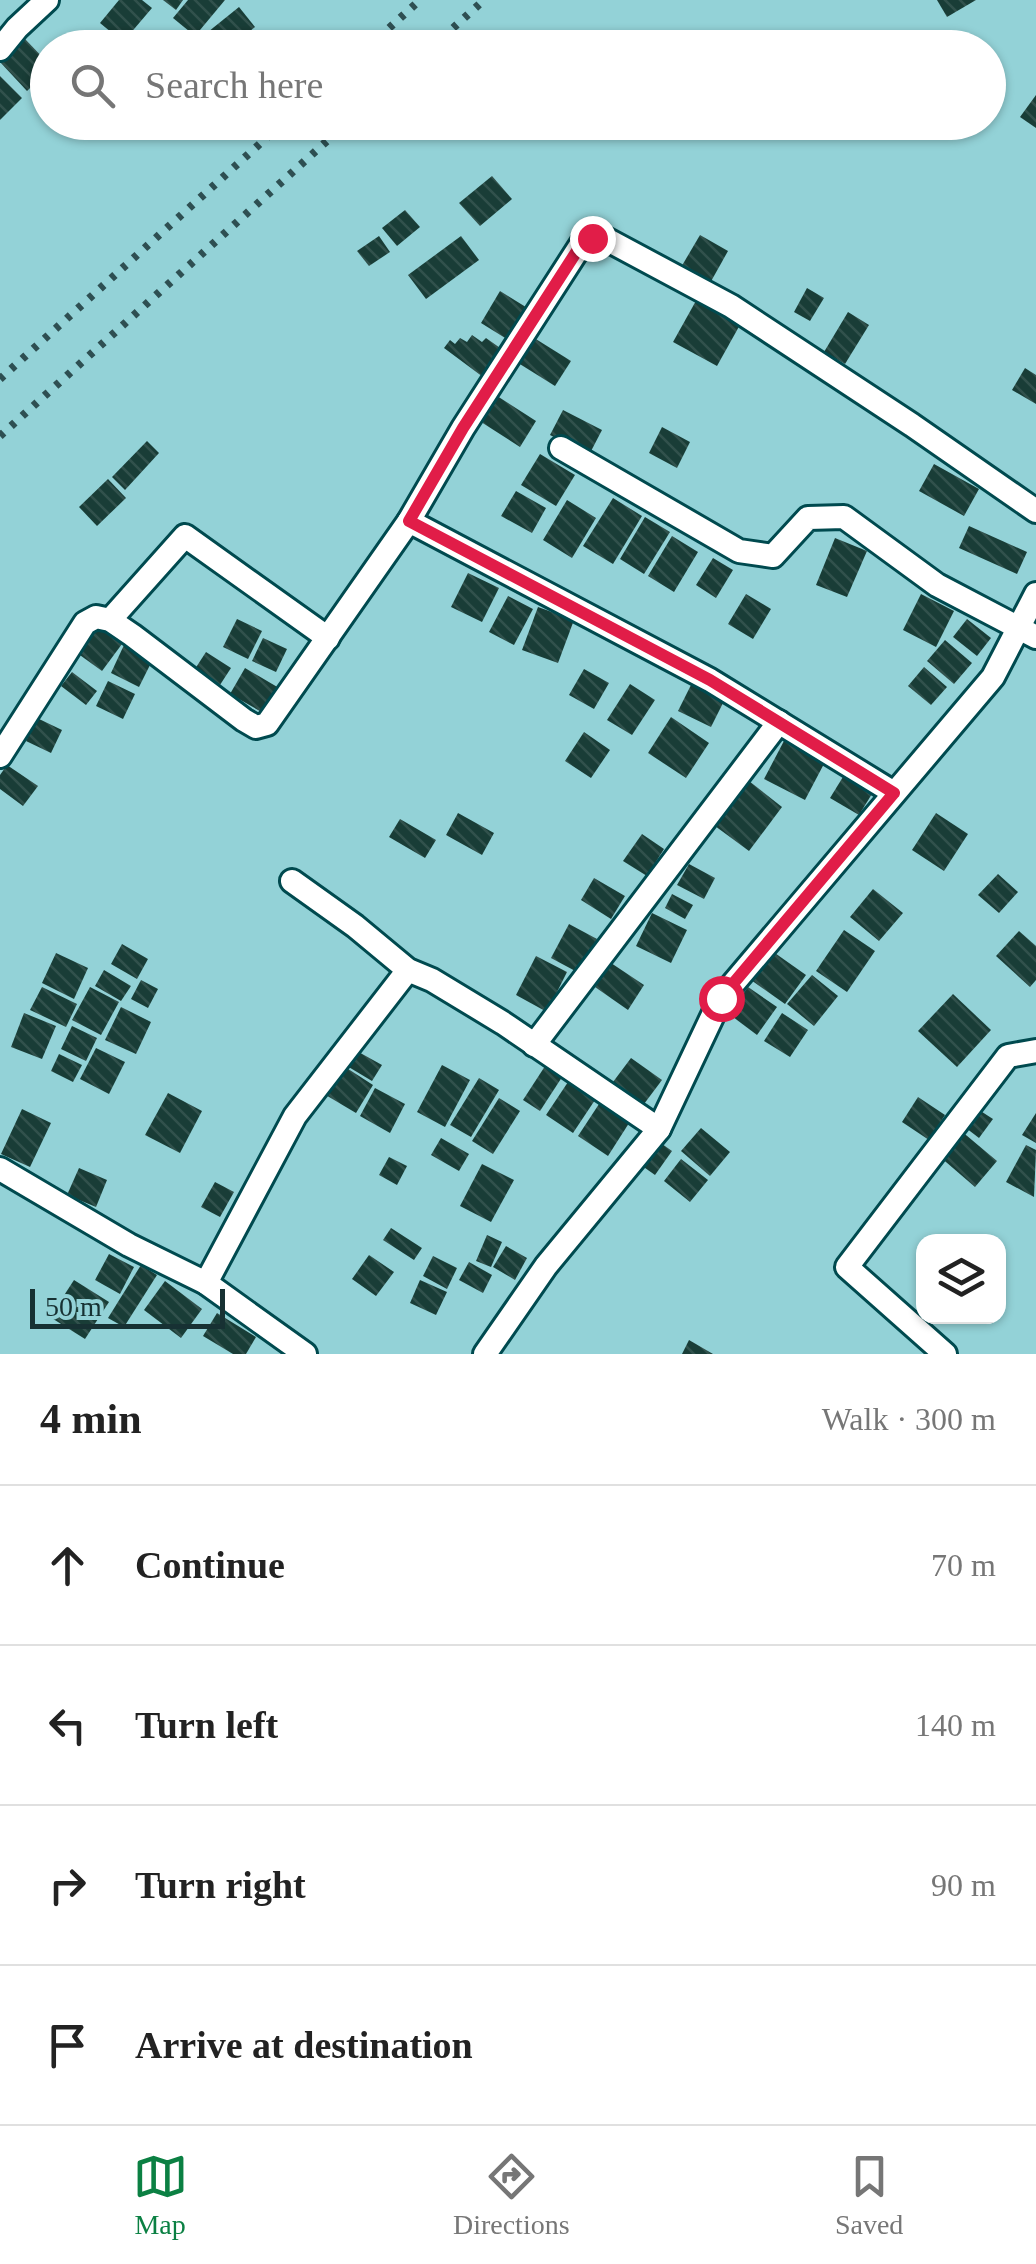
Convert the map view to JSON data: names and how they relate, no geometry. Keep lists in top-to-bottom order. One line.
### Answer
{"scale_bar":"50 m","page":{"search":"Search here","scale":"50 m","heading":["4 min","Walk · 300 m"],"list":[["Continue","70 m"],["Turn left","140 m"],["Turn right","90 m"],"Arrive at destination"],"nav":["Map","Directions","Saved"]}}
